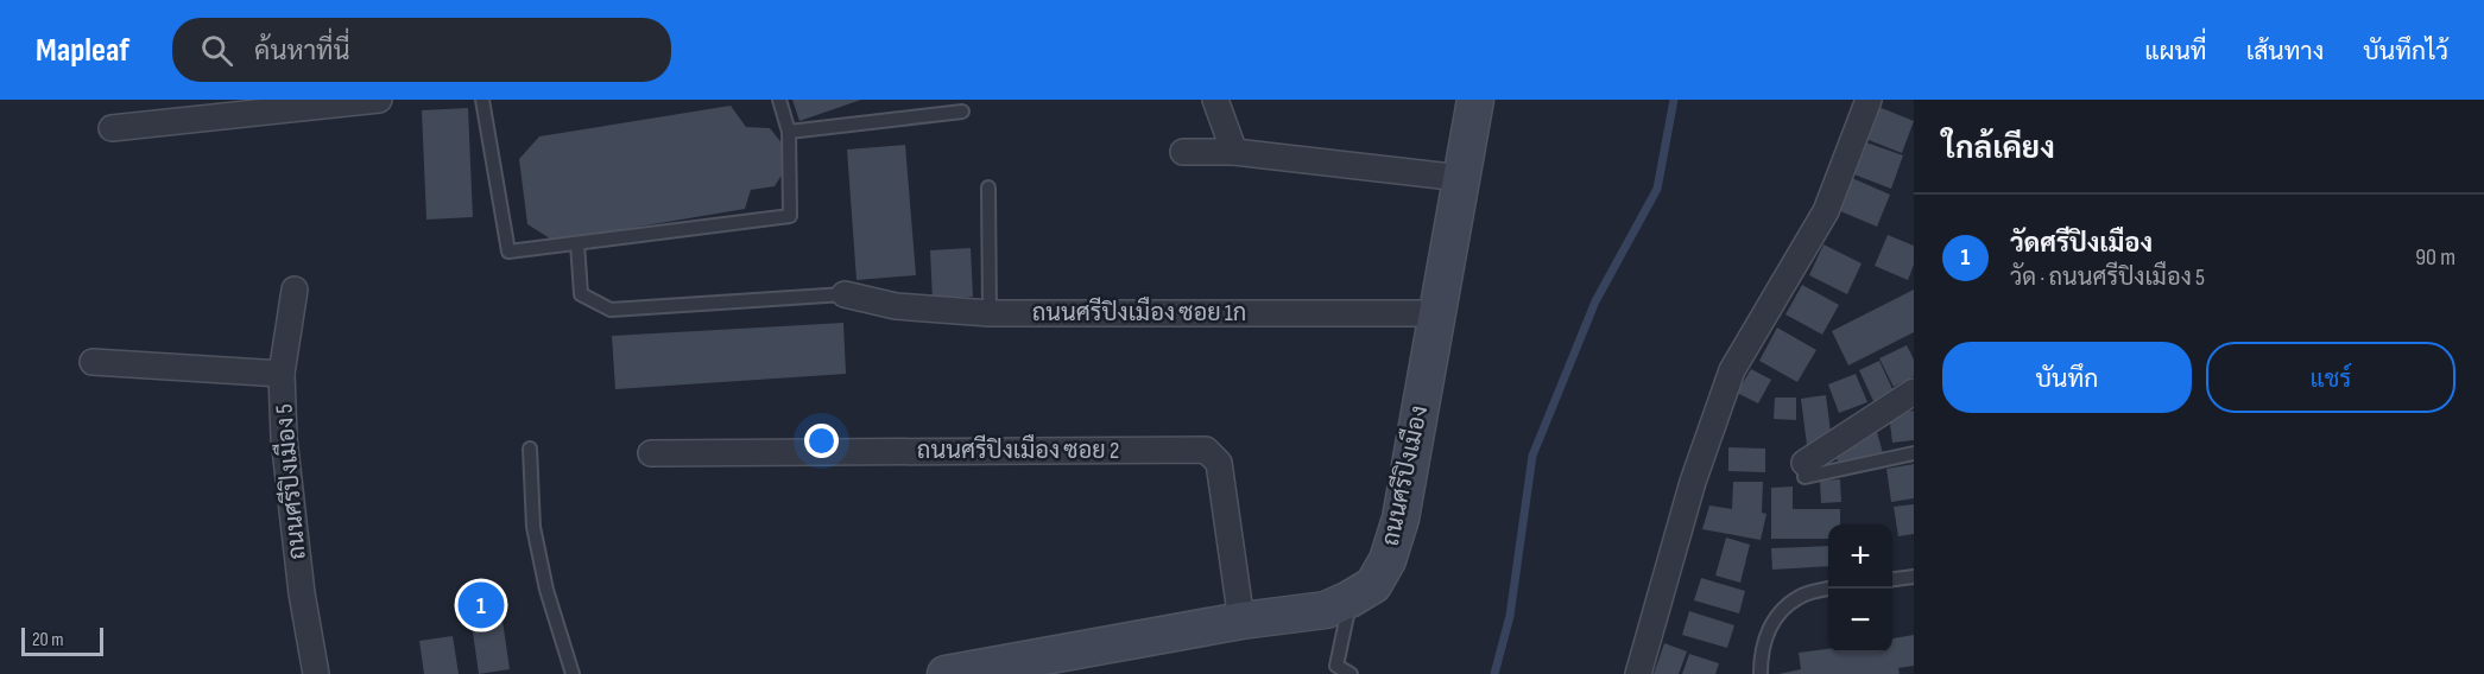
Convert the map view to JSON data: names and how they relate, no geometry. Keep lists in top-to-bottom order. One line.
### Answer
{"streets":{"street":["ถนนศรีปิงเมือง ซอย 1ก","ถนนศรีปิงเมือง ซอย 2","ถนนศรีปิงเมือง","ถนนศรีปิงเมือง 5"]},"crossings":[["ถนนศรีปิงเมือง ซอย 1ก","ถนนศรีปิงเมือง"],["ถนนศรีปิงเมือง ซอย 2","ถนนศรีปิงเมือง"]],"scale_bar":"20 m","page":{"header":"Mapleaf","search":"ค้นหาที่นี่","nav":["แผนที่","เส้นทาง","บันทึกไว้"],"heading":"ใกล้เคียง","list":[{"mark":"1","name":"วัดศรีปิงเมือง","note":"วัด · ถนนศรีปิงเมือง 5","value":"90 m"}],"buttons":["บันทึก","แชร์"],"map_buttons":["+","−"],"pins":"1","scale":"20 m"}}
